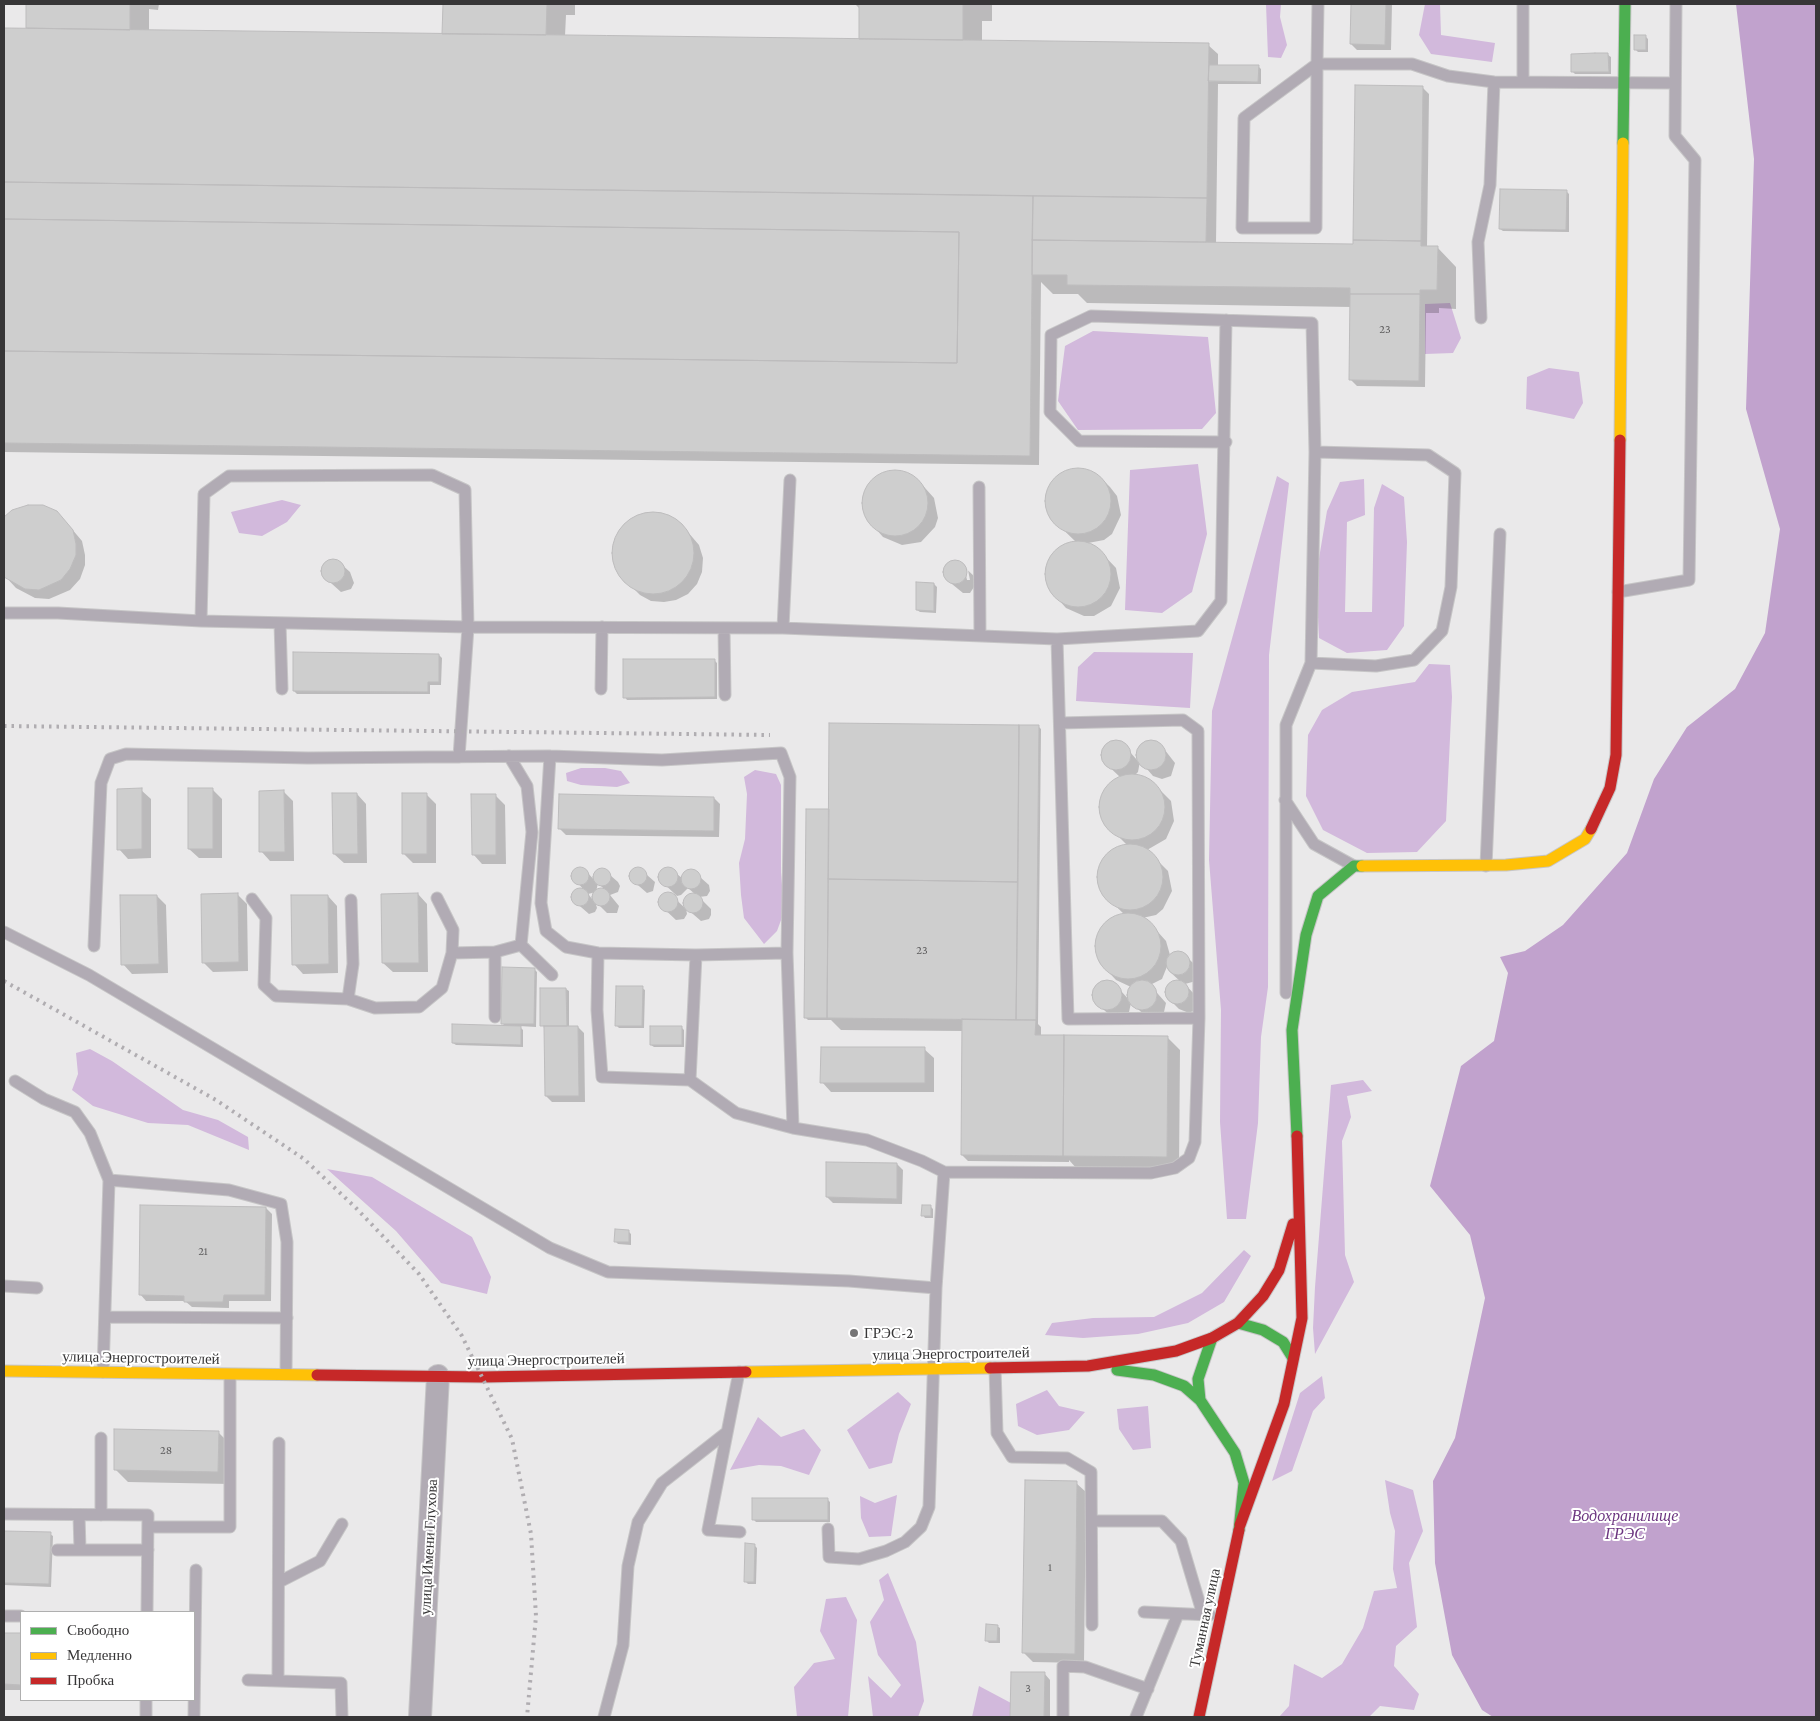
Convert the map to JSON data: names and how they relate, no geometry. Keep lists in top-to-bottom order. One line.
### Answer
{"streets":{"street":["улица Энергостроителей","улица Имени Глухова","Туманная улица"]},"crossings":[["улица Энергостроителей","улица Имени Глухова"]],"water":["Водохранилище ГРЭС"],"places":["ГРЭС-2"],"house_numbers":["23","23","21","28","1","3"],"legend":["Свободно","Медленно","Пробка"]}
